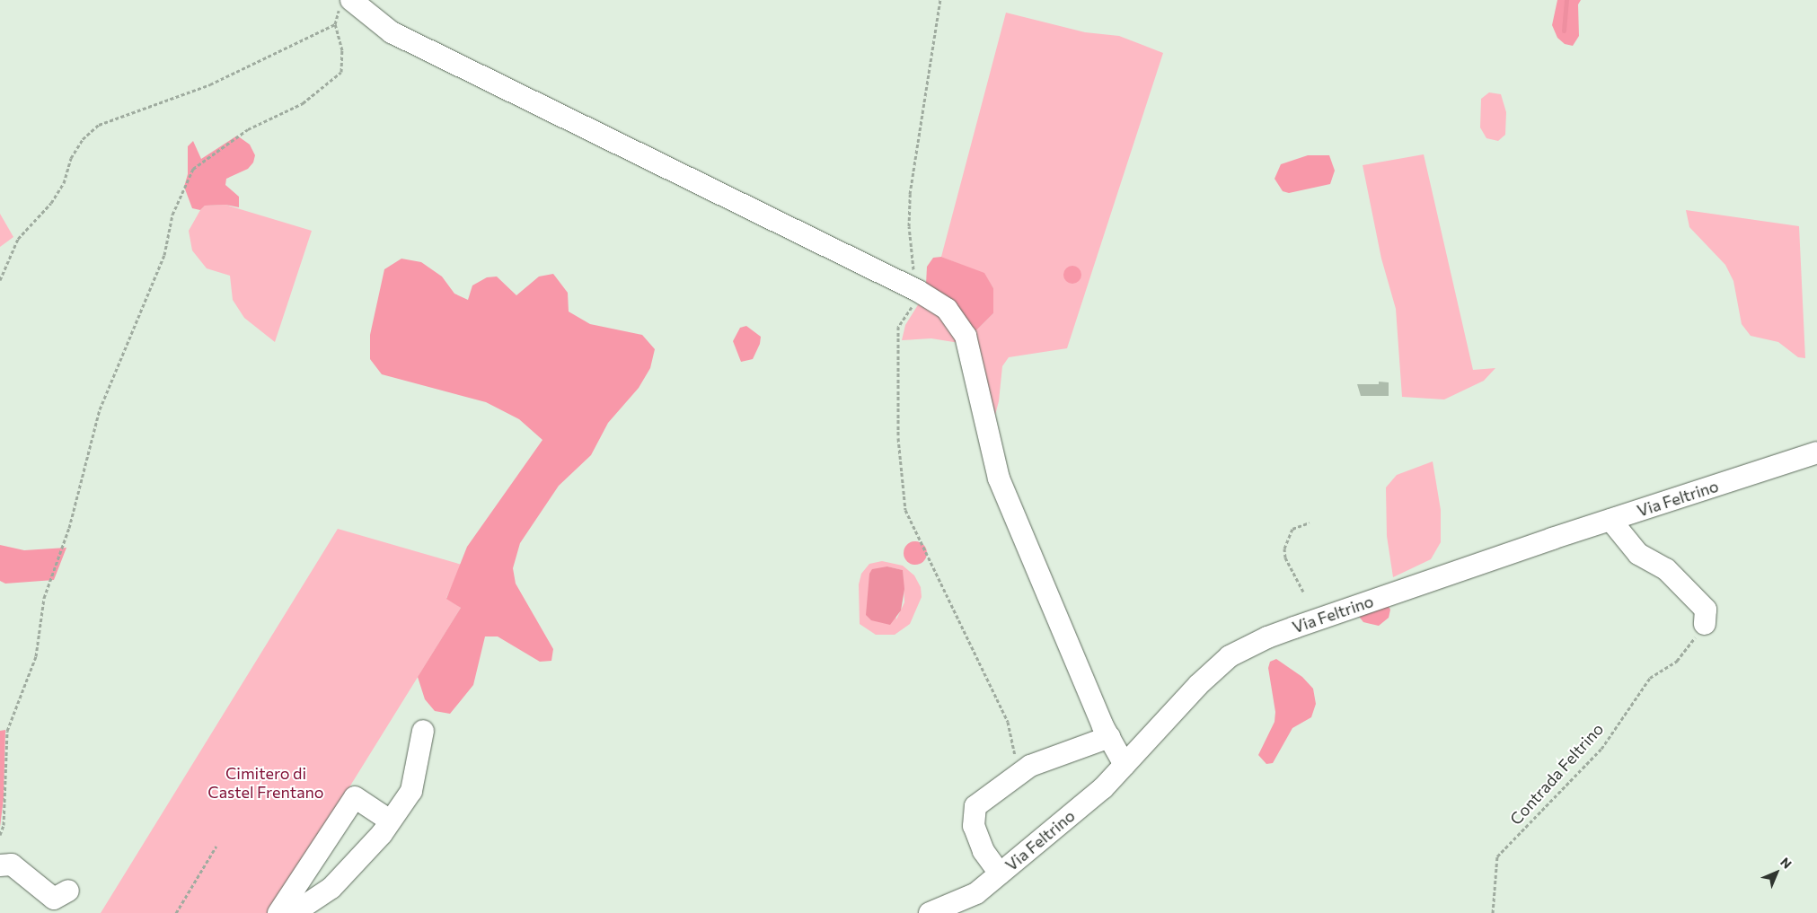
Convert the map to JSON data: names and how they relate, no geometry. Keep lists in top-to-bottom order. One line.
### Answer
{"streets":{"street":["Via Feltrino"],"path":["Contrada Feltrino"]},"parks":["Cimitero di Castel Frentano"],"north":"top right"}
